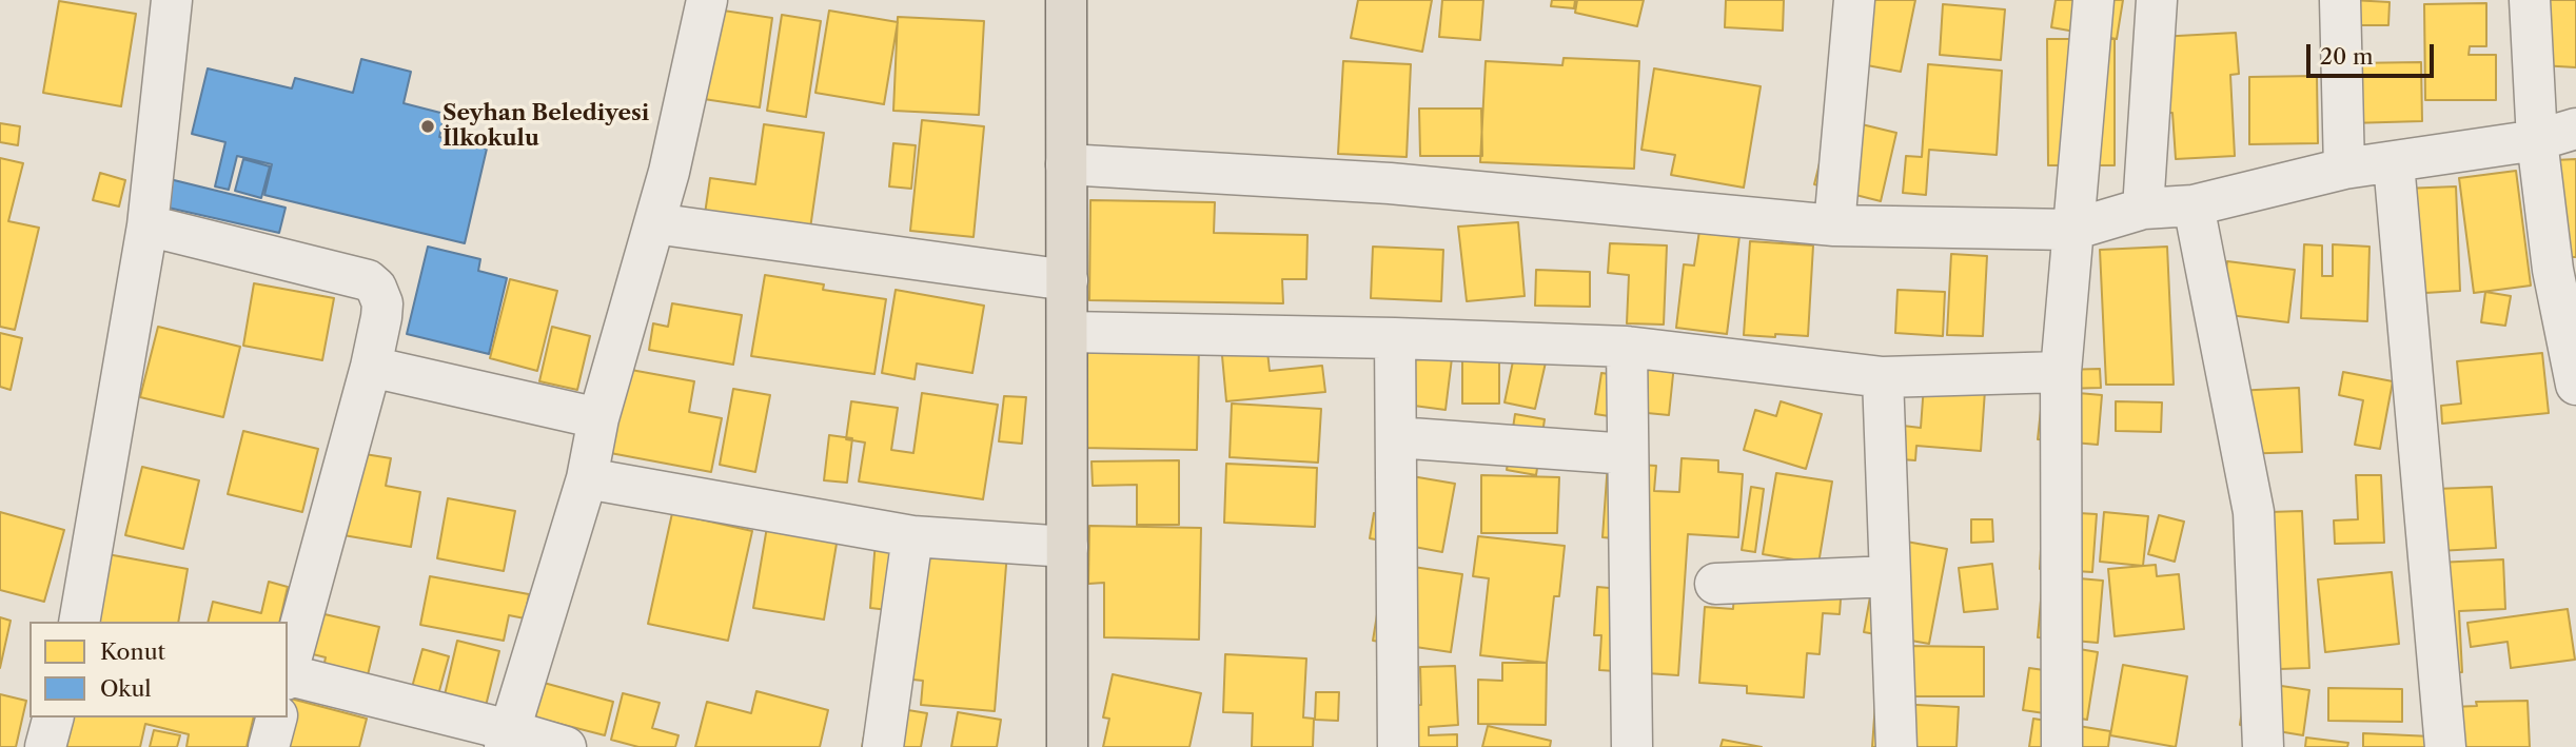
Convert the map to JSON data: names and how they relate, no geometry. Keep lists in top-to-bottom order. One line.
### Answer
{"places":["Seyhan Belediyesi İlkokulu"],"legend":["Konut","Okul"],"scale_bar":"20 m"}
